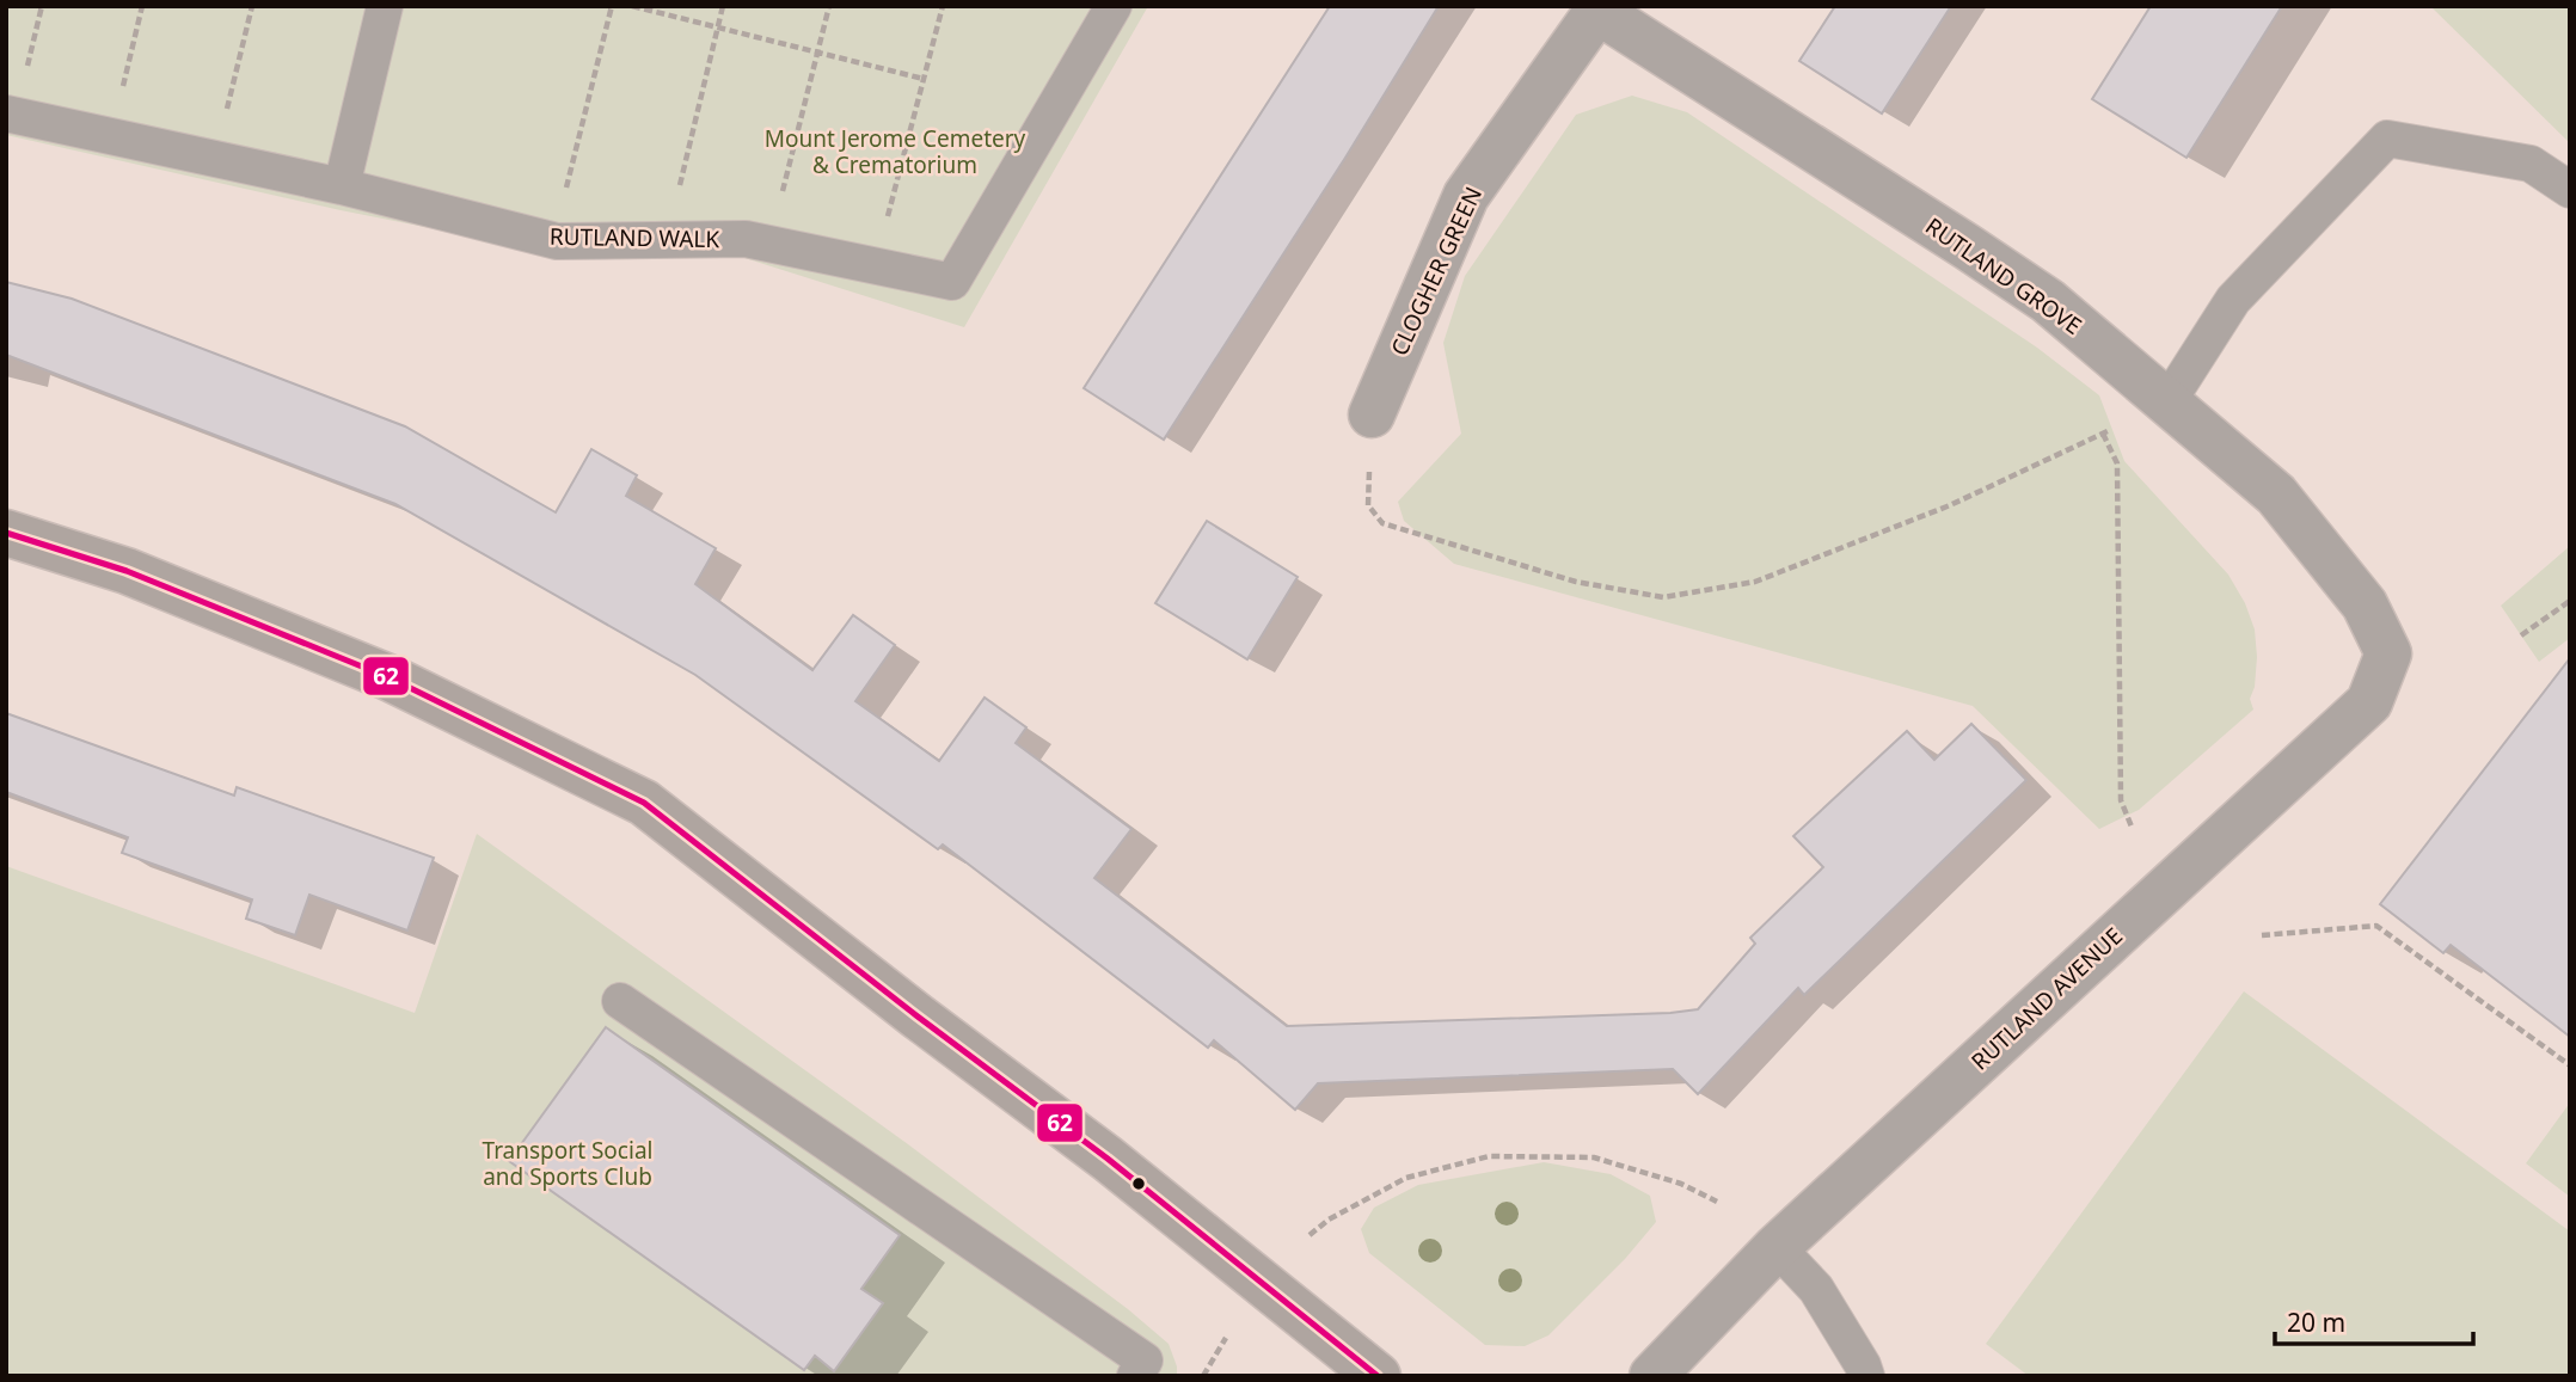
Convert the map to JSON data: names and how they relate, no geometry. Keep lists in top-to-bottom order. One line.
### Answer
{"streets":{"street":["CLOGHER GREEN","RUTLAND GROVE","RUTLAND AVENUE"],"lane":["RUTLAND WALK"]},"crossings":[["CLOGHER GREEN","RUTLAND GROVE"],["RUTLAND GROVE","RUTLAND AVENUE"]],"parks":["Mount Jerome Cemetery & Crematorium","Transport Social and Sports Club"],"lines":["transit line 62"],"scale_bar":"20 m"}
